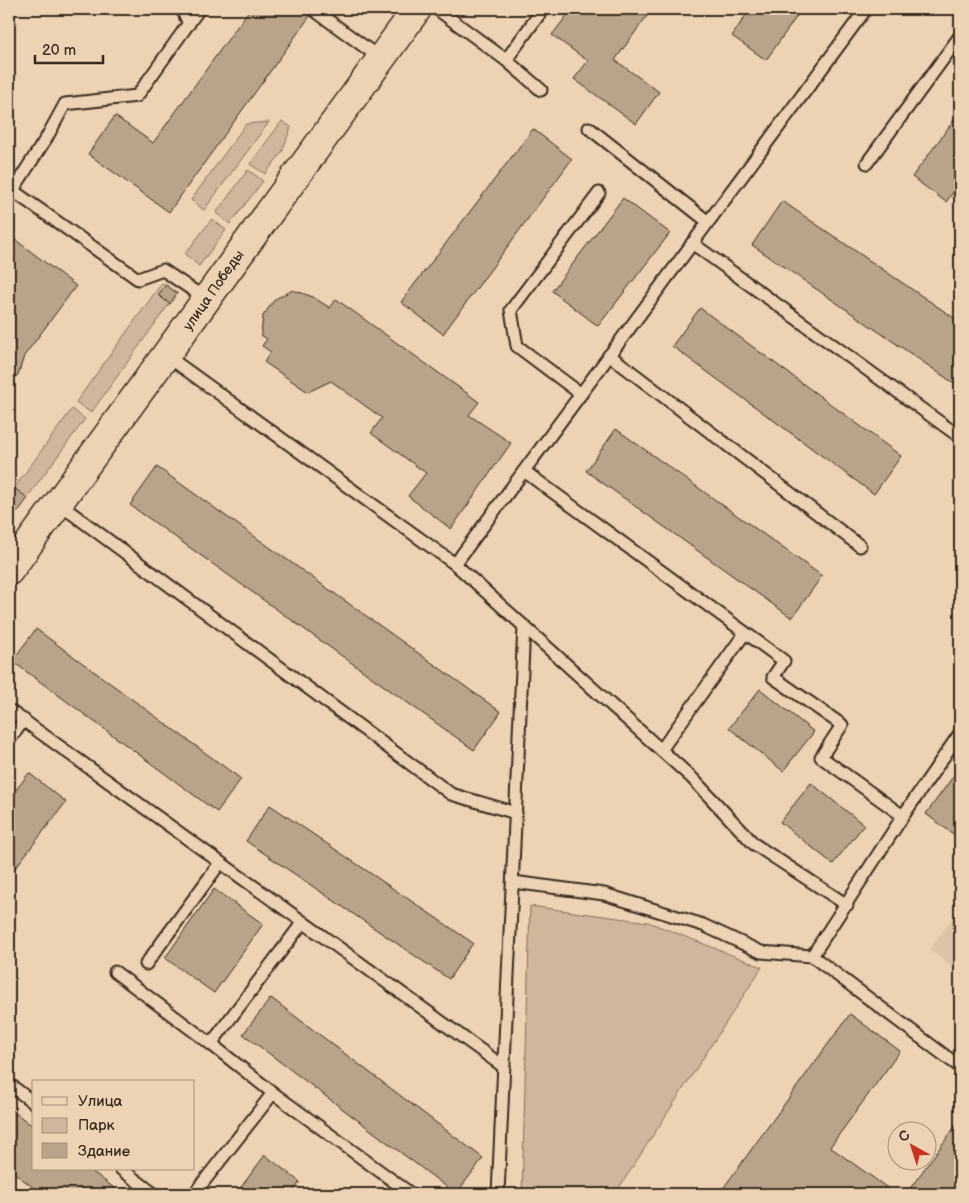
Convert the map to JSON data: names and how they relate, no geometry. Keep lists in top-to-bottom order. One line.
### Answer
{"streets":{"main road":["улица Победы"]},"legend":["Улица","Парк","Здание"],"scale_bar":"20 m","north":"top left"}
